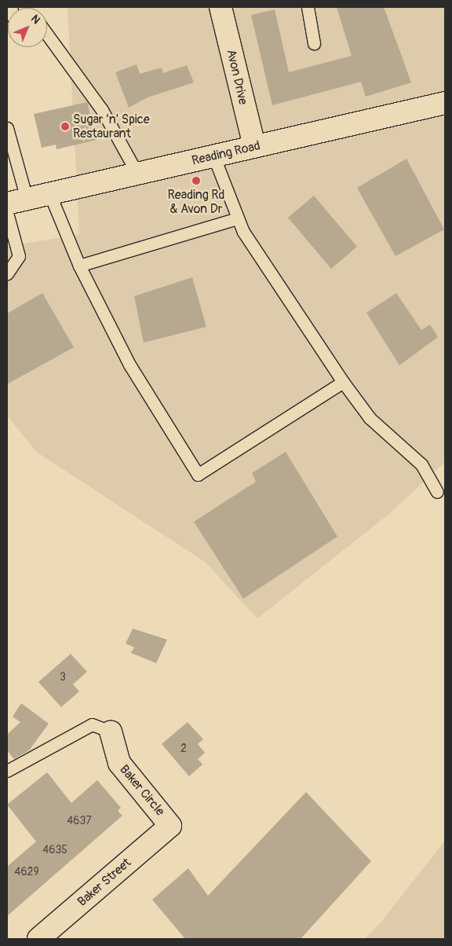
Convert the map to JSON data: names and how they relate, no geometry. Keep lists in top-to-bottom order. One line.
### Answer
{"streets":{"main road":["Avon Drive","Reading Road","Baker Circle","Baker Street"]},"crossings":[["Avon Drive","Reading Road"],["Baker Circle","Baker Street"]],"places":["Sugar ’n’ Spice Restaurant","Reading Rd & Avon Dr"],"house_numbers":["3","2","4637","4635","4629"],"north":"top right"}
